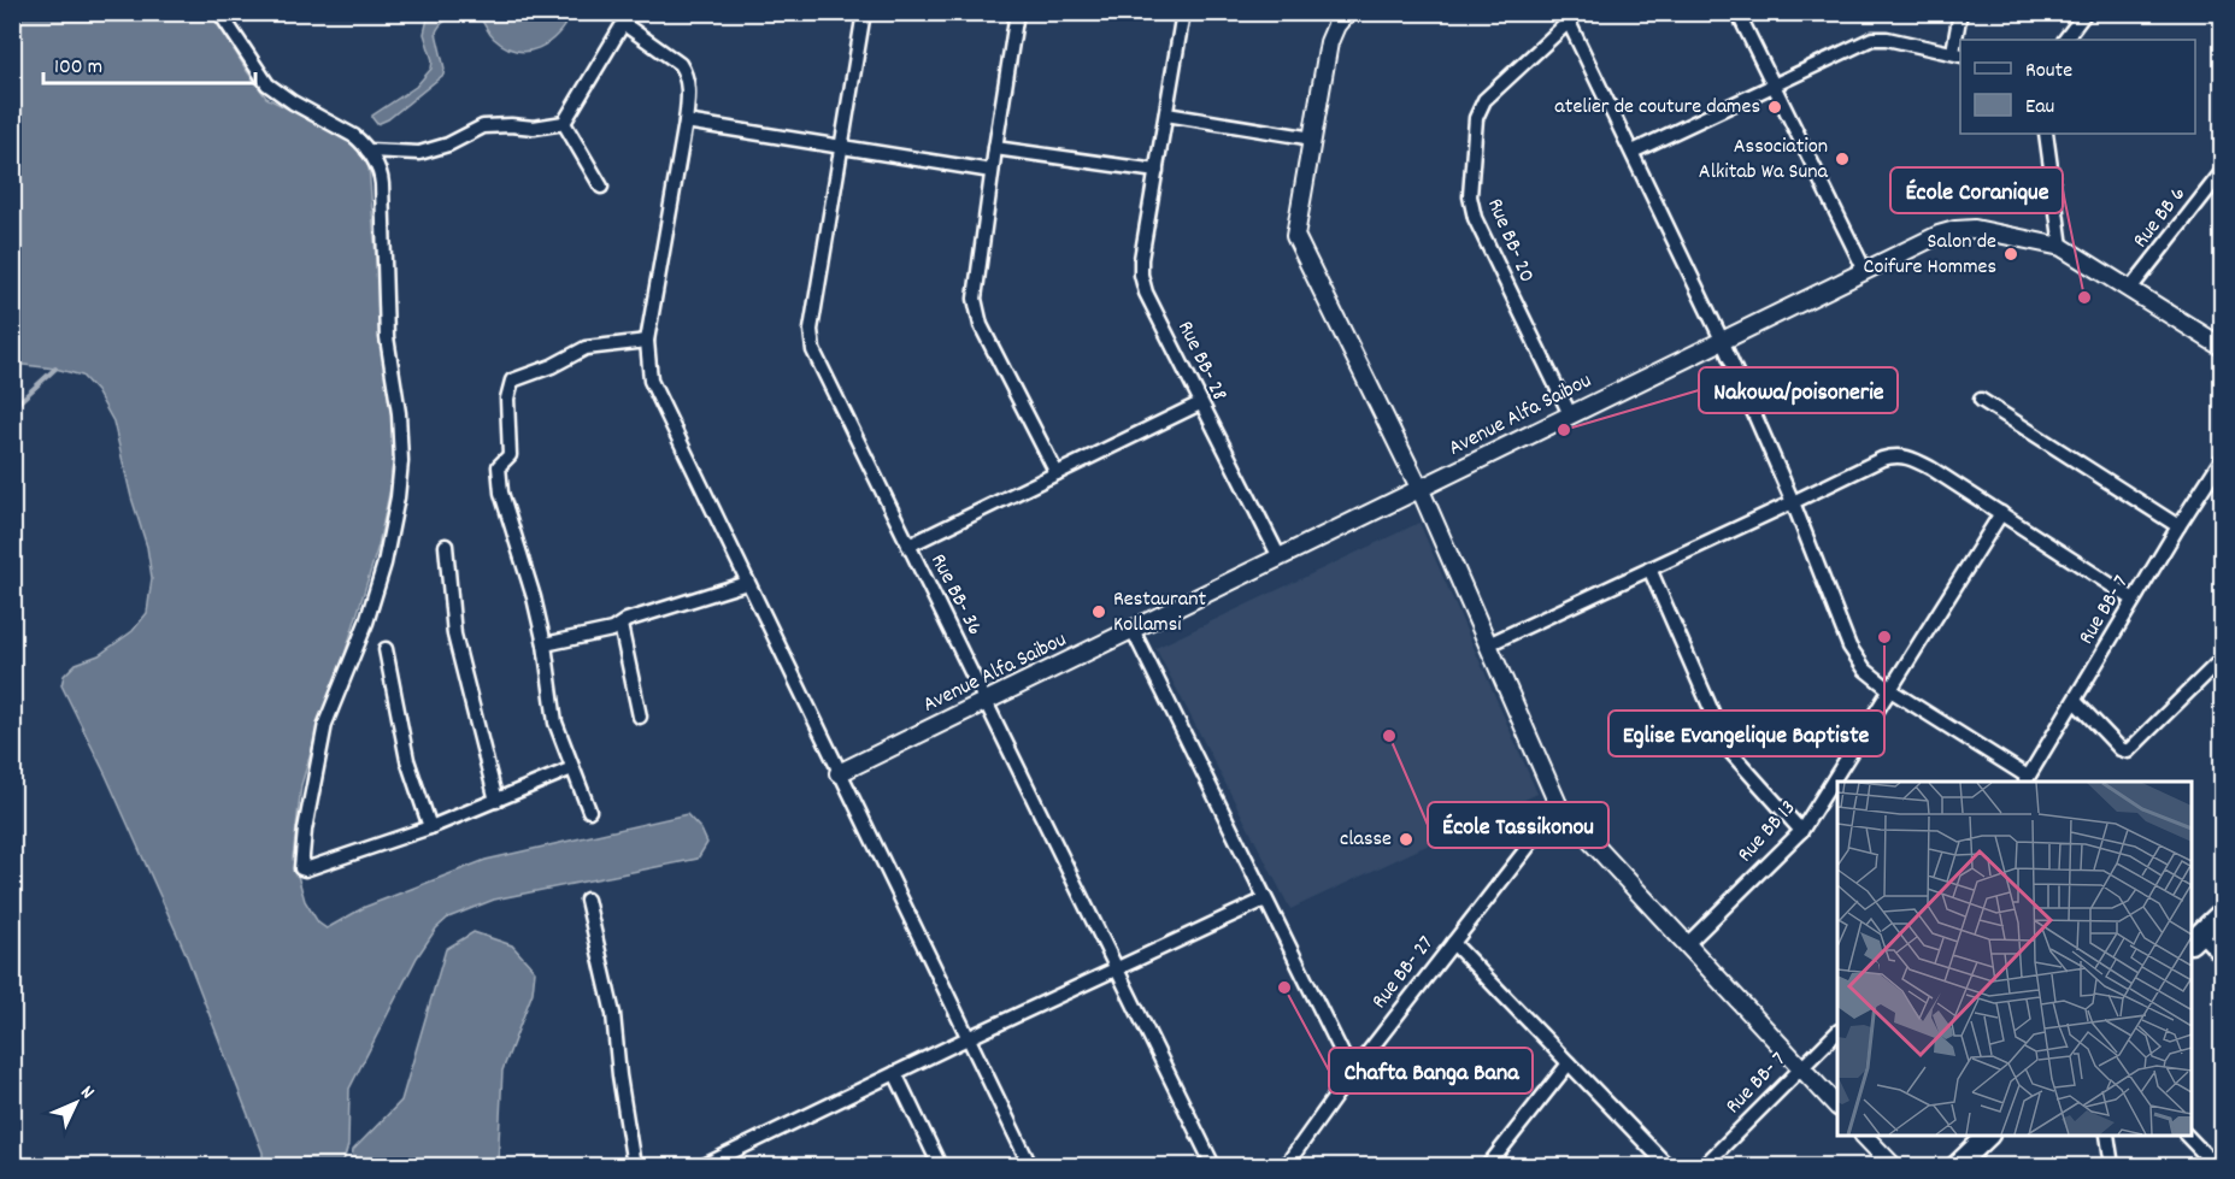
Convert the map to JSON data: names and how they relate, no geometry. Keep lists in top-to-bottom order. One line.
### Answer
{"streets":{"street":["Rue BB 6","Rue BB- 20","Rue BB- 28","Avenue Alfa Saibou","Rue BB- 36","Rue BB- 7","Rue BB 13","Rue BB- 27"]},"crossings":[["Rue BB 6","Avenue Alfa Saibou"],["Rue BB- 20","Avenue Alfa Saibou"],["Rue BB- 28","Avenue Alfa Saibou"],["Avenue Alfa Saibou","Rue BB- 36"]],"places":["atelier de couture dames","Association Alkitab Wa Suna","Salon de Coifure Hommes","École Coranique","Nakowa/poisonerie","Restaurant Kollamsi","Eglise Evangelique Baptiste","École Tassikonou","classe","Chafta Banga Bana"],"legend":["Route","Eau"],"scale_bar":"100 m","north":"top right"}
